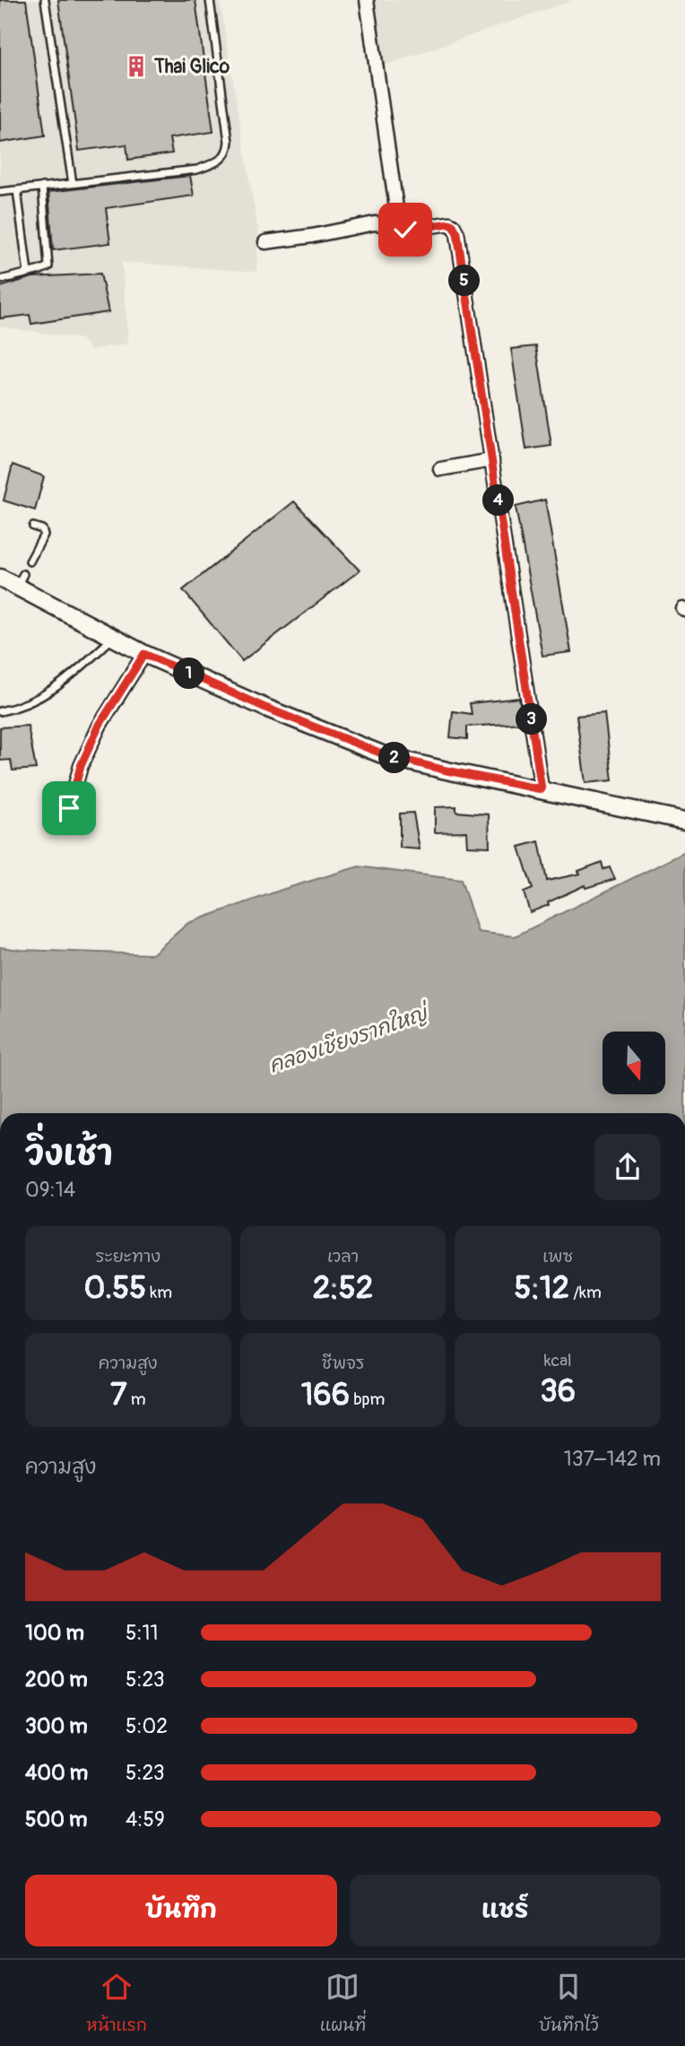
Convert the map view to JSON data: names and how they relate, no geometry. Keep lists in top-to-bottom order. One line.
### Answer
{"water":["คลองเชียงรากใหญ่"],"places":{"building":["Thai Glico"]},"north":"bottom","page":{"pins":["5","4","1","3","2"],"heading":["วิ่งเช้า","09:14"],"stats":[["ระยะทาง","0.55 km"],["เวลา","2:52"],["เพซ","5:12 /km"],["ความสูง","7 m"],["ชีพจร","166 bpm"],["kcal","36"]],"chart":["ความสูง","137–142 m"],"list":[{"name":"100 m","note":"5:11"},{"name":"200 m","note":"5:23"},{"name":"300 m","note":"5:02"},{"name":"400 m","note":"5:23"},{"name":"500 m","note":"4:59"}],"buttons":["บันทึก","แชร์"],"tabs":["หน้าแรก","แผนที่","บันทึกไว้"]}}
